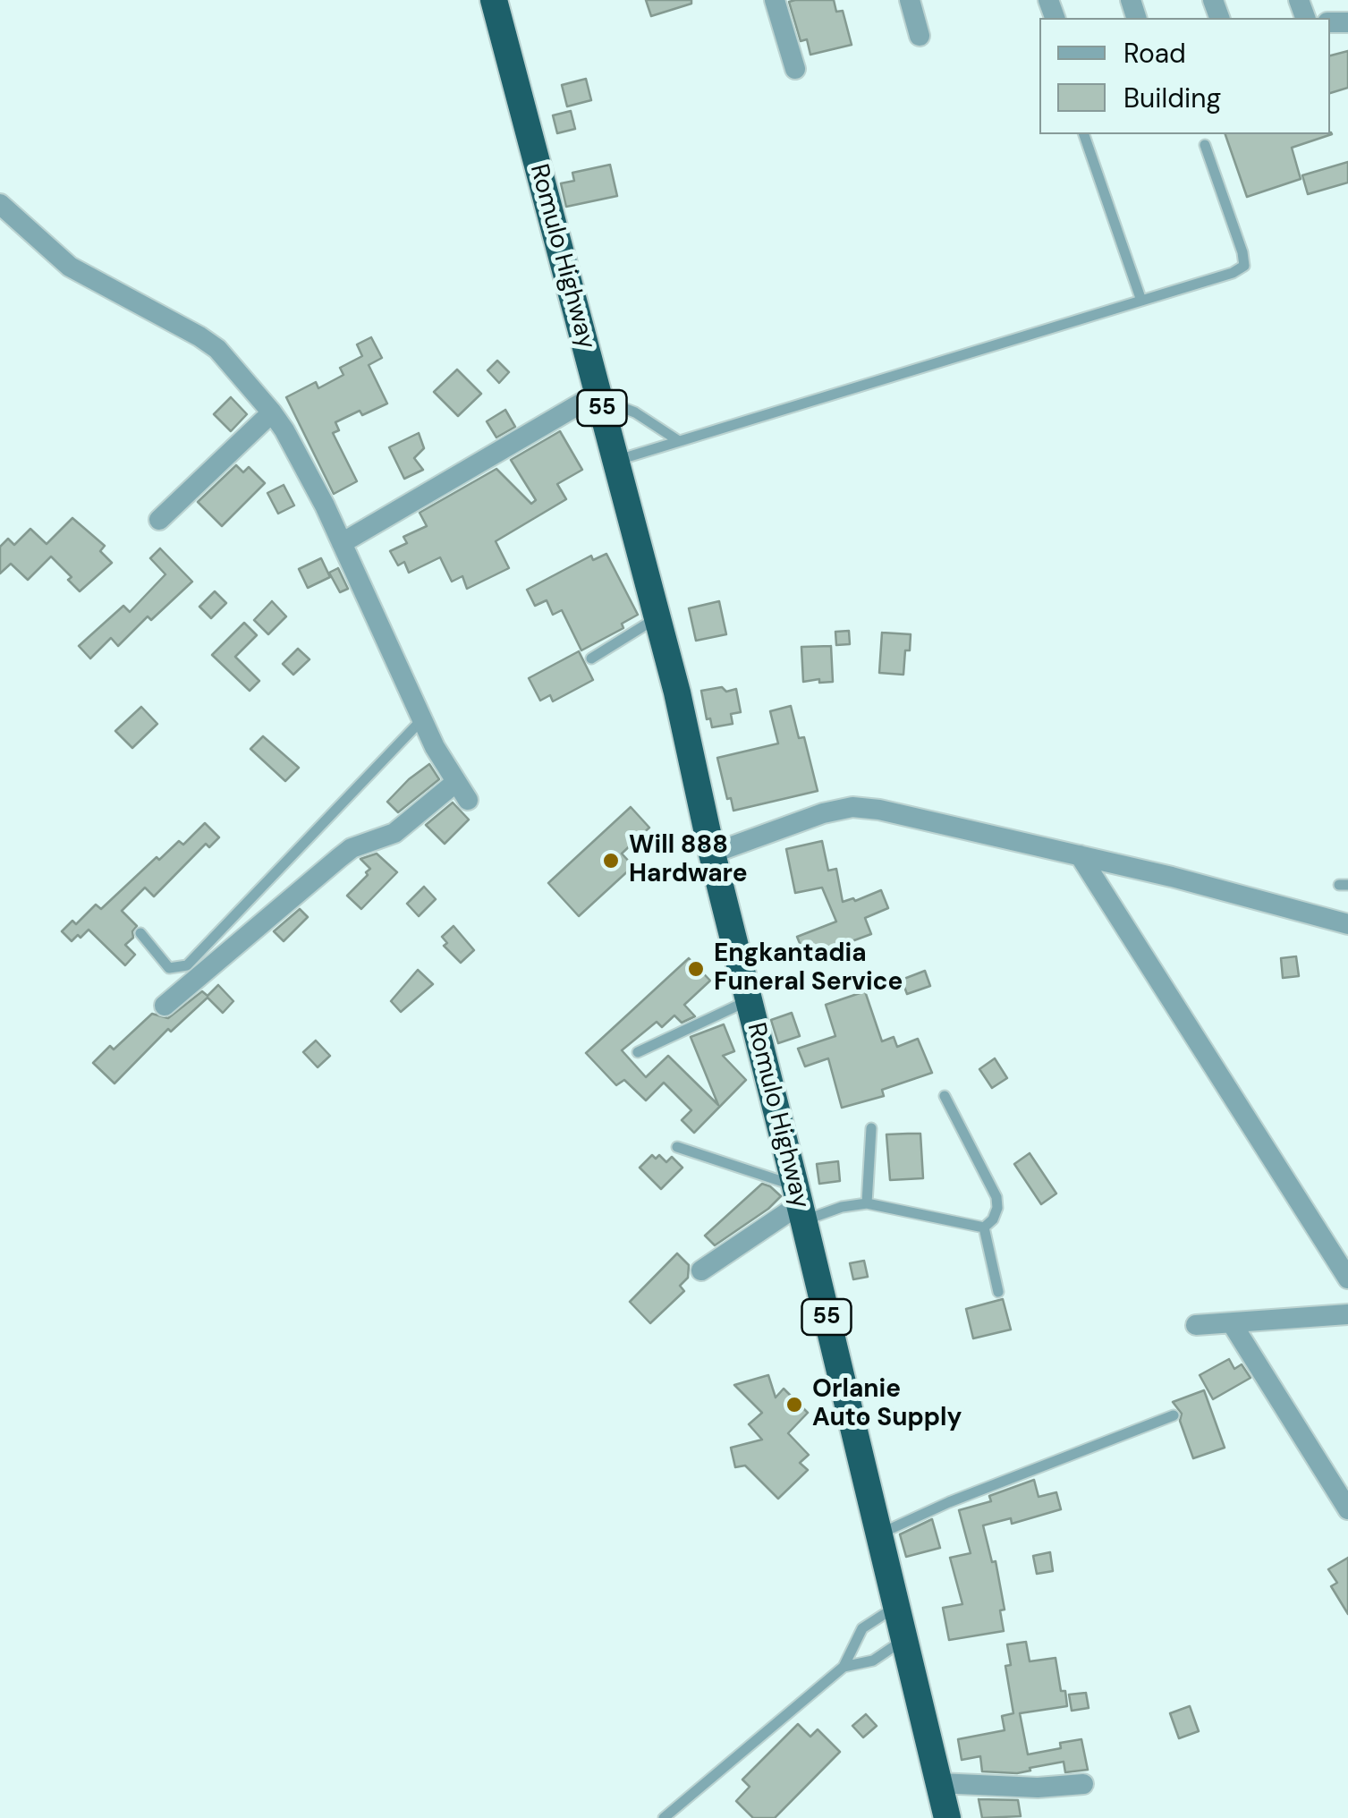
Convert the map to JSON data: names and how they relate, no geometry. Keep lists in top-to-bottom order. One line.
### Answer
{"streets":{"highway":["Romulo Highway","55"]},"places":["Will 888 Hardware","Engkantadia Funeral Service","Orlanie Auto Supply"],"legend":["Road","Building"]}
